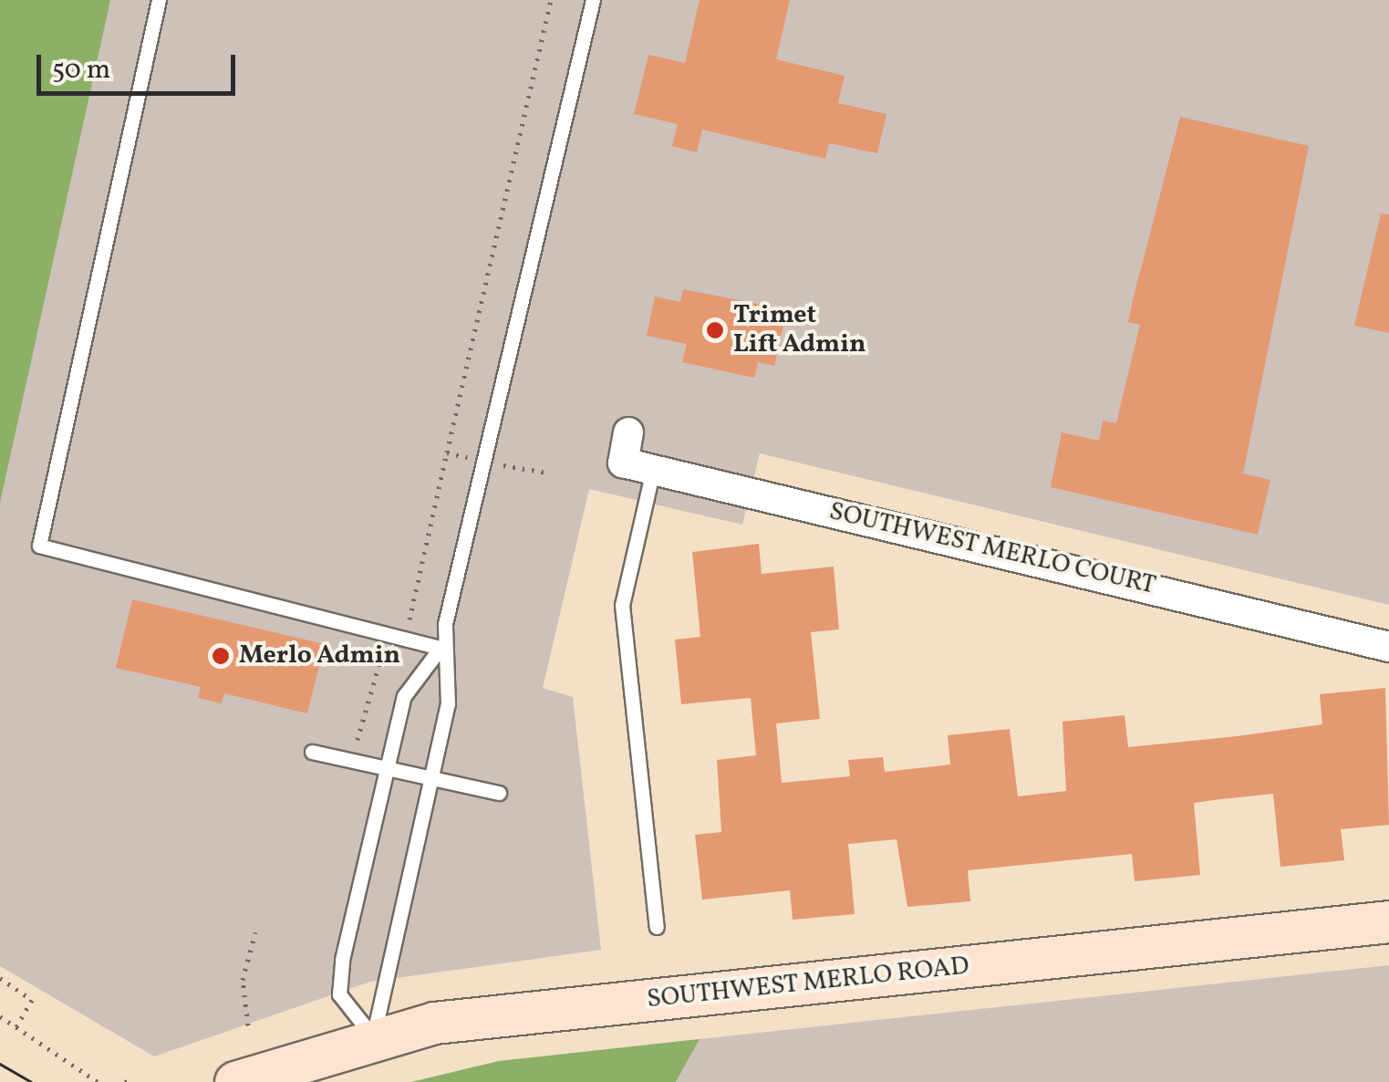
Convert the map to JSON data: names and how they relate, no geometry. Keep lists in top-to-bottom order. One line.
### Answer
{"streets":{"street":["SOUTHWEST MERLO COURT","SOUTHWEST MERLO ROAD"]},"places":["Trimet Lift Admin","Merlo Admin"],"scale_bar":"50 m"}
